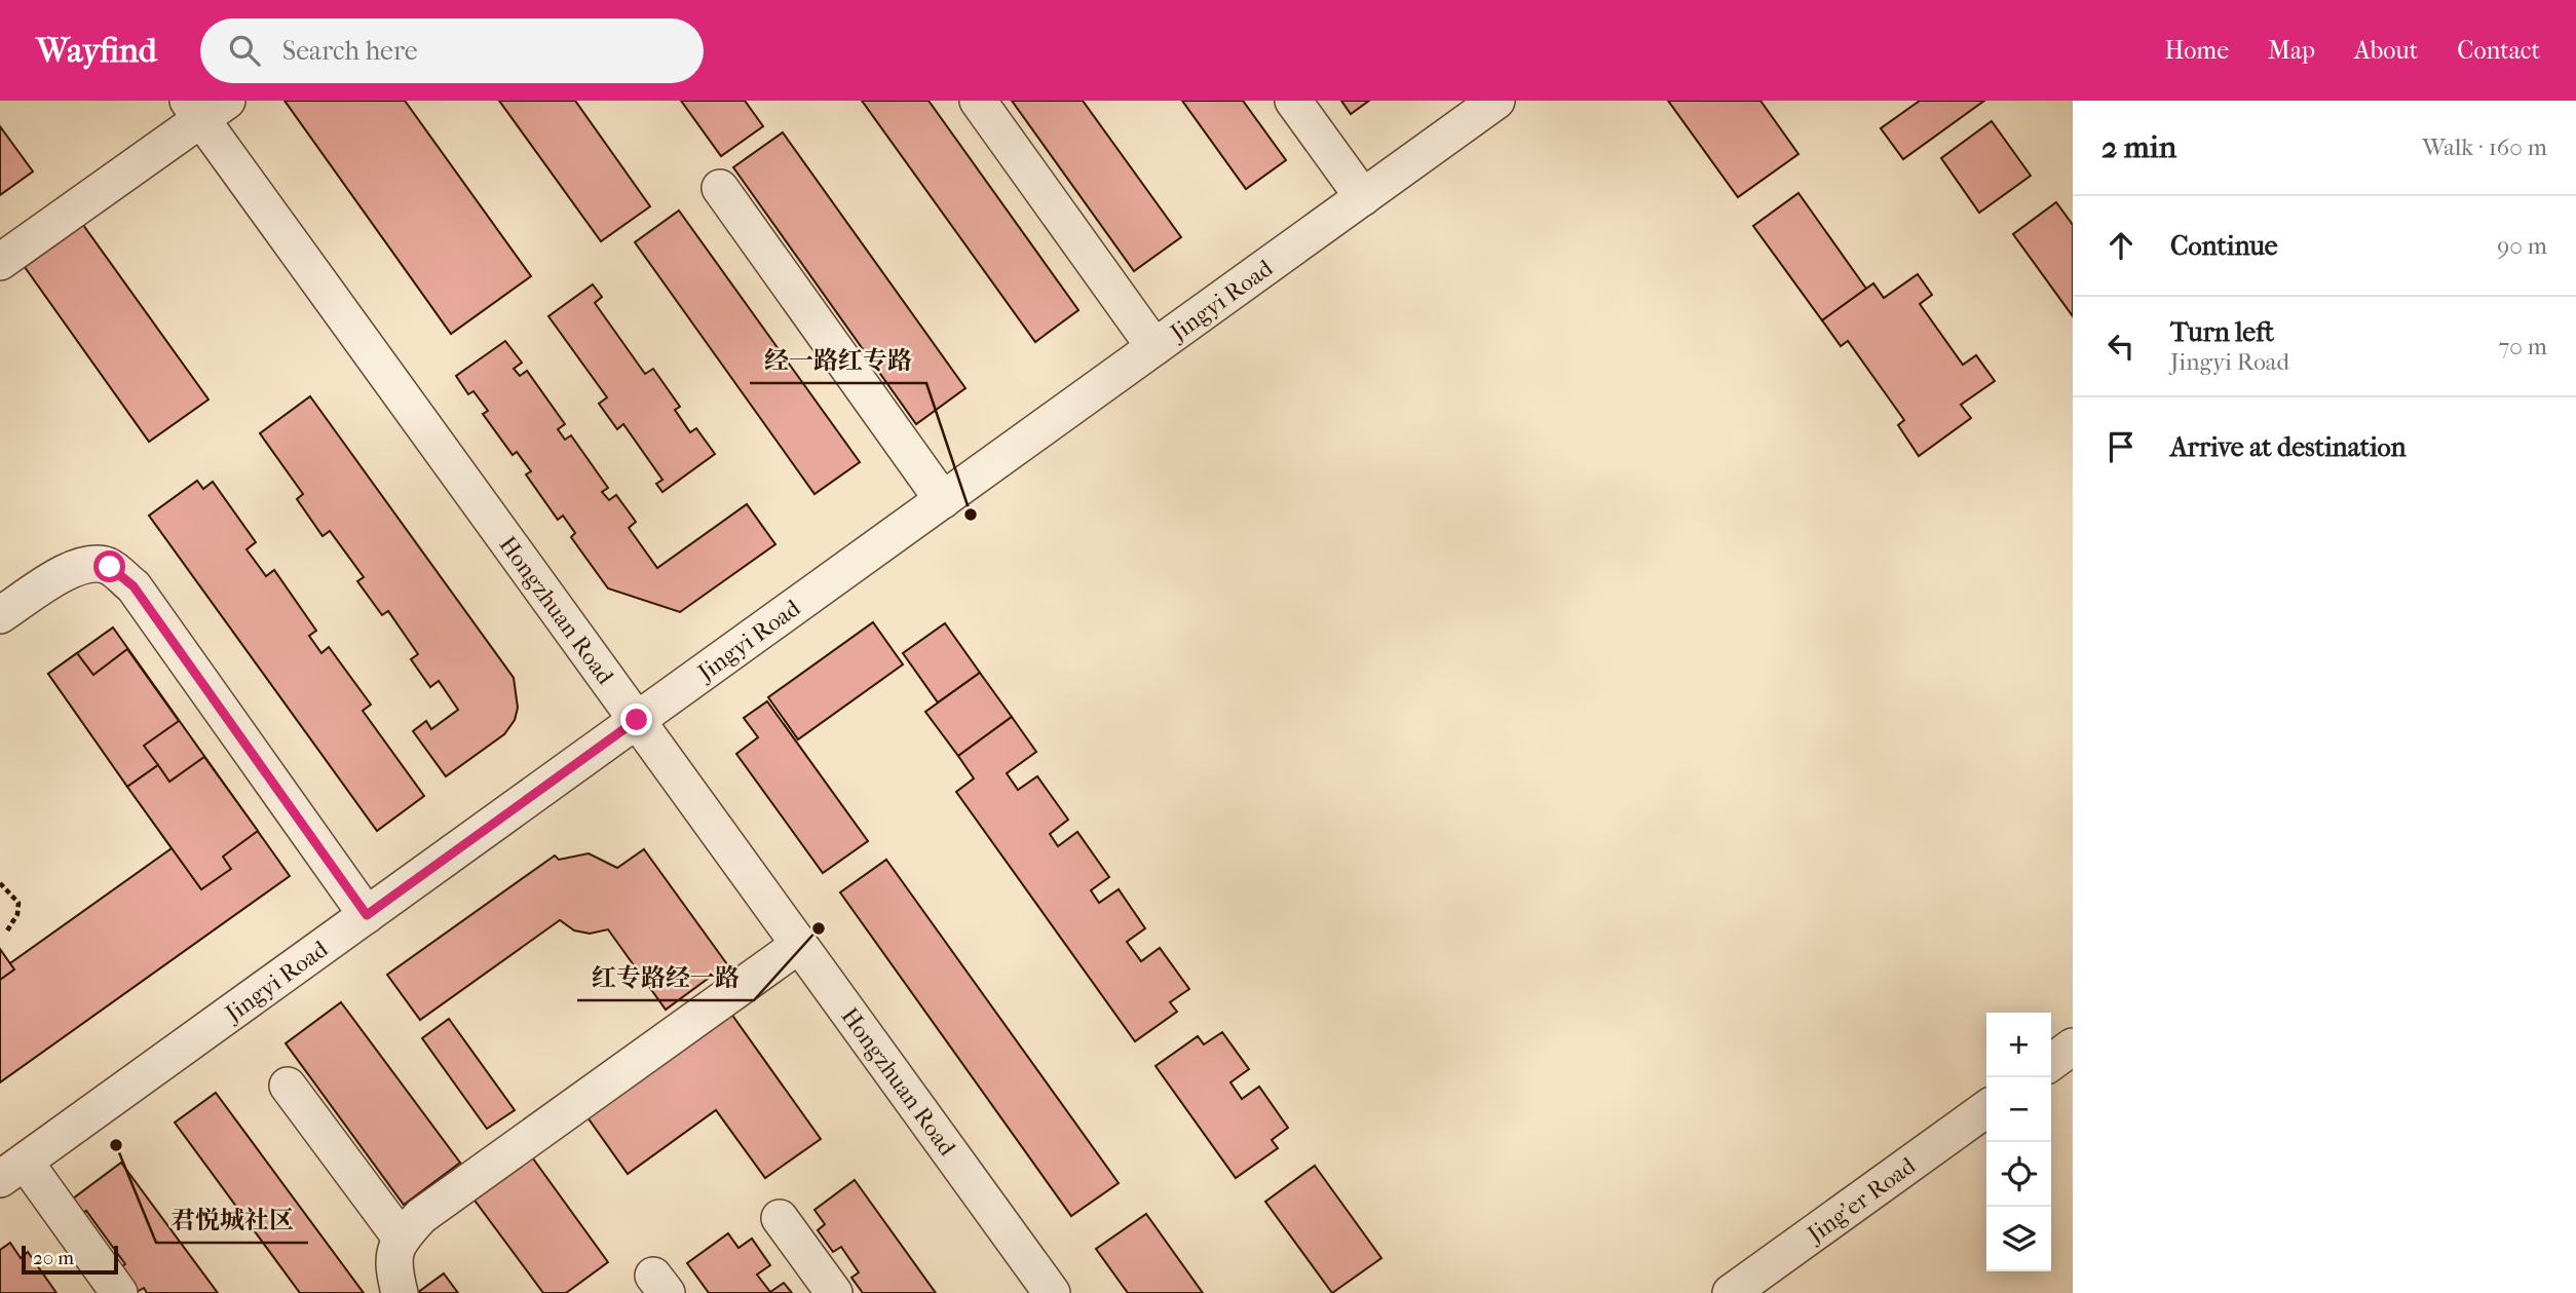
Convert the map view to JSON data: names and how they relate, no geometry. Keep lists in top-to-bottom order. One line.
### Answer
{"streets":{"street":["Jingyi Road","Hongzhuan Road","Jing'er Road"]},"crossings":[["Jingyi Road","Hongzhuan Road"]],"places":["经一路红专路","红专路经一路","君悦城社区"],"scale_bar":"20 m","page":{"header":"Wayfind","search":"Search here","nav":["Home","Map","About","Contact"],"heading":["2 min","Walk · 160 m"],"list":[["Continue","90 m"],["Turn left","Jingyi Road","70 m"],"Arrive at destination"],"map_buttons":["+","−"],"scale":"20 m"}}
